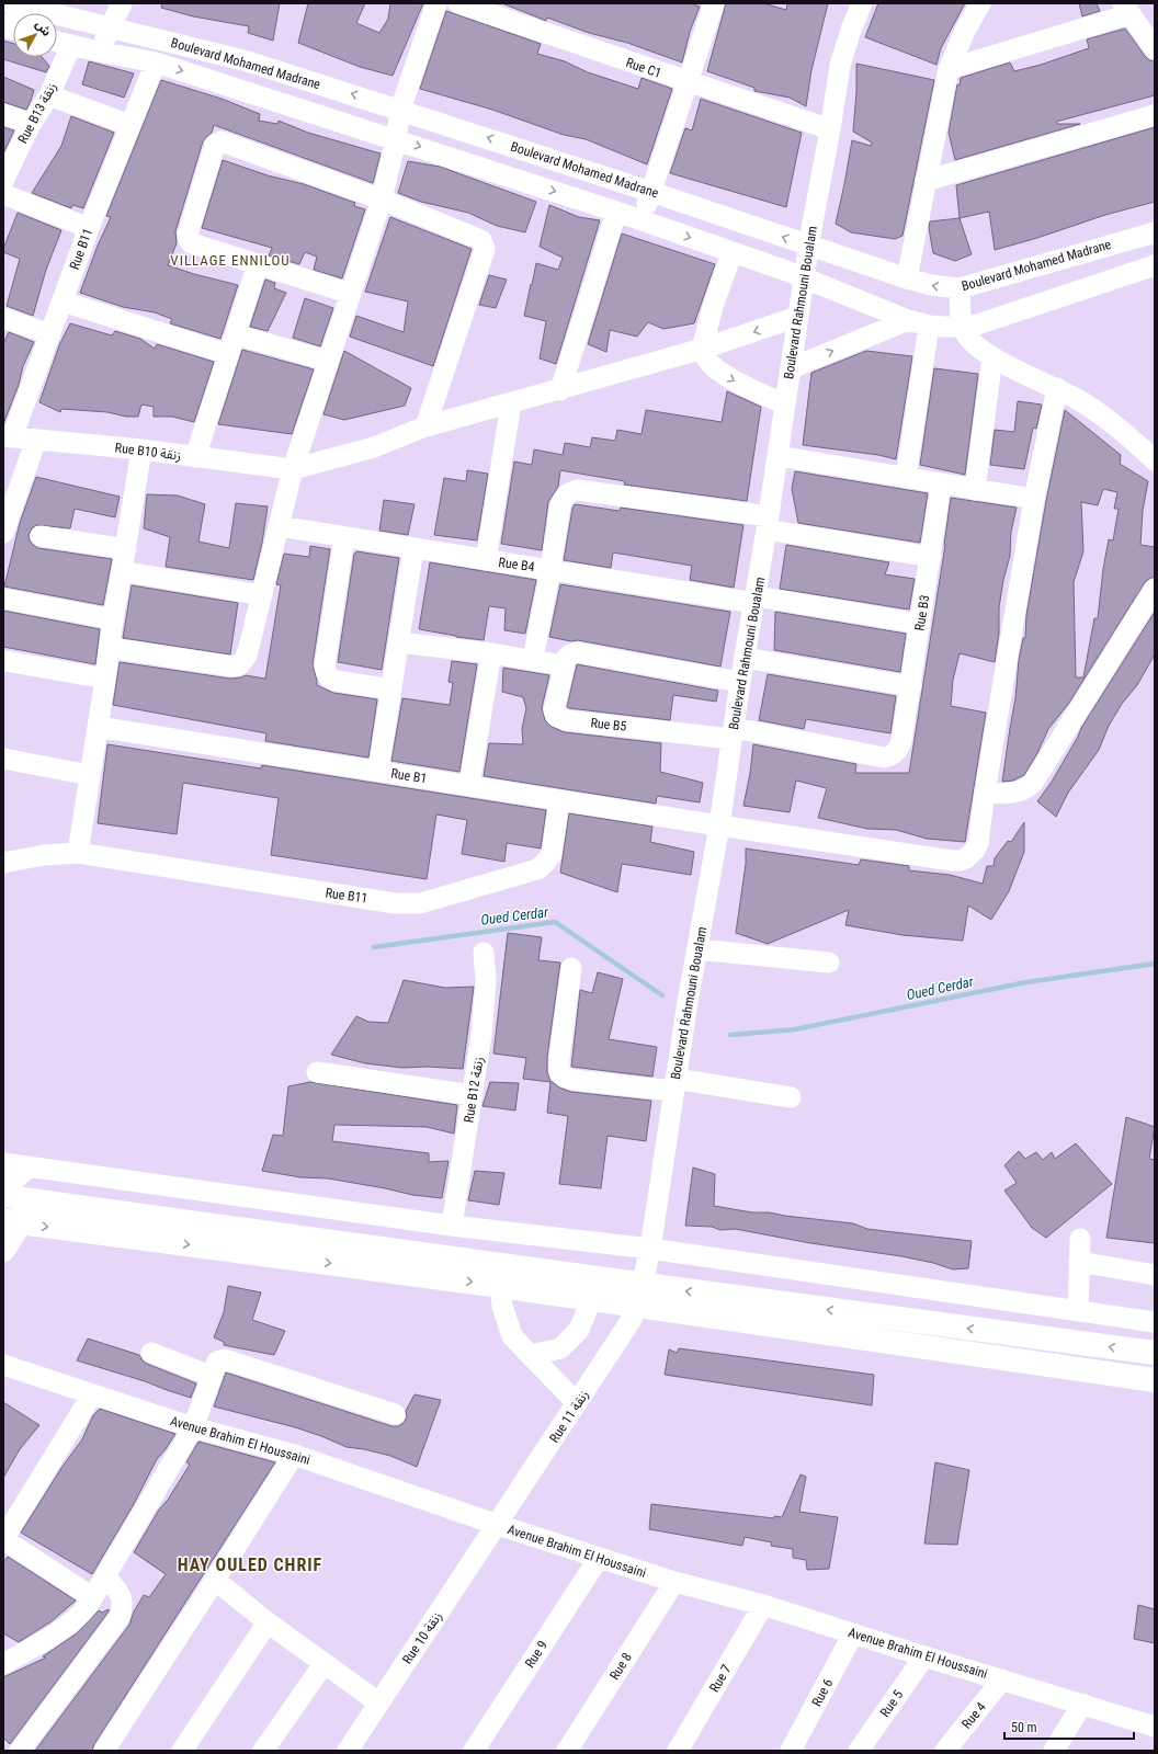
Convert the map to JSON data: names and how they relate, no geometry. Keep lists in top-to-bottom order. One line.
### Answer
{"streets":{"street":["Boulevard Mohamed Madrane","Rue C1","Rue B13 زنقة","Rue B11","Boulevard Rahmouni Boualam","Rue B10 زنقة","Rue B4","Rue B3","Rue B5","Rue B1","Rue B12 زنقة","Rue 11 زنقة","Avenue Brahim El Houssaini","Rue 10 زنقة","Rue 9","Rue 8","Rue 7","Rue 6","Rue 5","Rue 4"]},"crossings":[["Boulevard Mohamed Madrane","Rue B13 زنقة"],["Boulevard Mohamed Madrane","Rue B11"],["Boulevard Mohamed Madrane","Boulevard Rahmouni Boualam"],["Rue C1","Boulevard Rahmouni Boualam"],["Rue B11","Rue B10 زنقة"],["Rue B11","Rue B1"],["Boulevard Rahmouni Boualam","Rue B4"],["Boulevard Rahmouni Boualam","Rue B3"],["Boulevard Rahmouni Boualam","Rue B5"],["Boulevard Rahmouni Boualam","Rue B1"],["Boulevard Rahmouni Boualam","Rue 11 زنقة"],["Rue B4","Rue B3"],["Rue B3","Rue B5"],["Rue 11 زنقة","Avenue Brahim El Houssaini"],["Rue 11 زنقة","Rue 10 زنقة"],["Avenue Brahim El Houssaini","Rue 10 زنقة"],["Avenue Brahim El Houssaini","Rue 9"],["Avenue Brahim El Houssaini","Rue 8"],["Avenue Brahim El Houssaini","Rue 7"],["Avenue Brahim El Houssaini","Rue 6"],["Avenue Brahim El Houssaini","Rue 5"],["Avenue Brahim El Houssaini","Rue 4"]],"districts":["VILLAGE ENNILOU","HAY OULED CHRIF"],"water":["Oued Cerdar"],"scale_bar":"50 m","north":"top right"}
